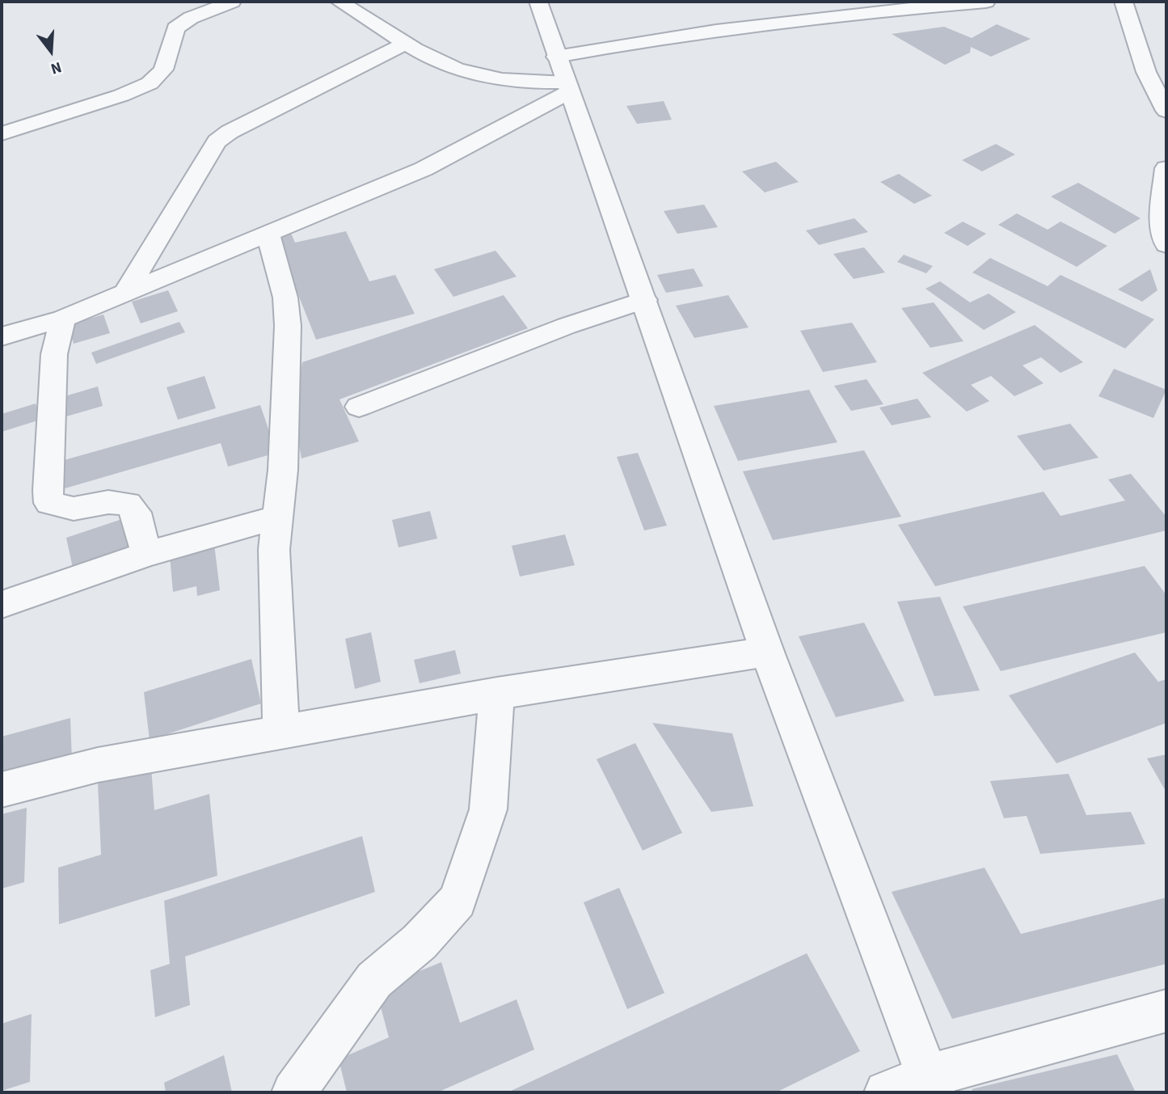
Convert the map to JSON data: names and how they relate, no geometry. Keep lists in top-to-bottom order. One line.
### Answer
{"north":"bottom"}
